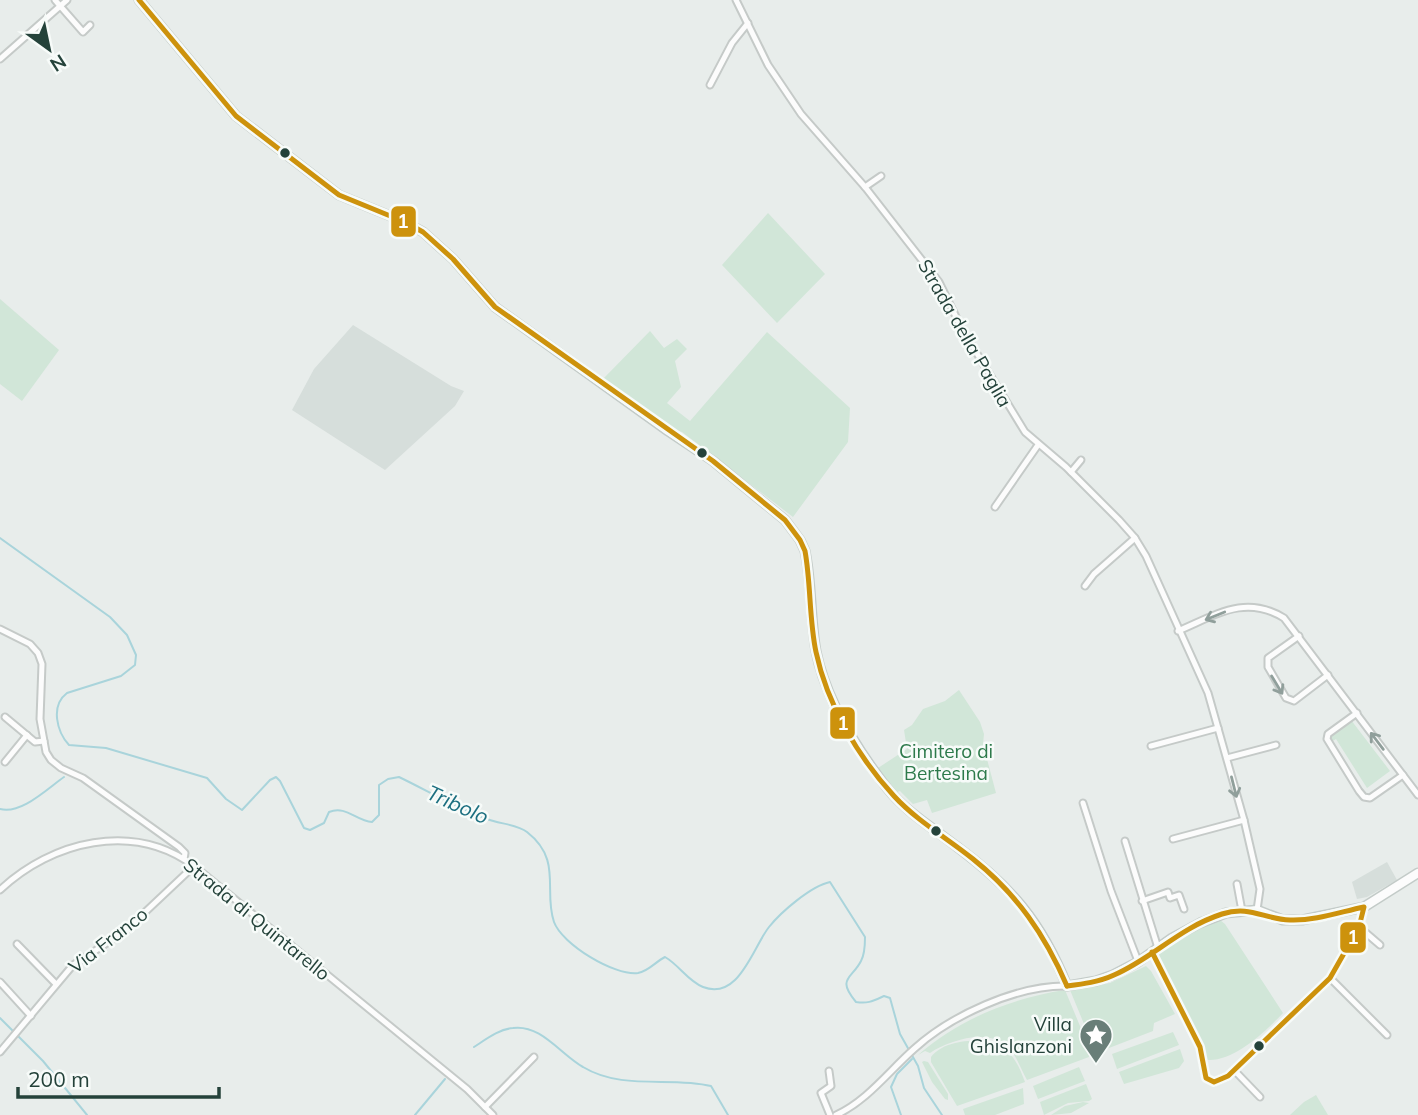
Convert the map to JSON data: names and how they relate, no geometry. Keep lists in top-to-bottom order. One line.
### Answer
{"streets":{"street":["Strada della Paglia","Strada di Quintarello","Via Franco"]},"crossings":[["Strada di Quintarello","Via Franco"]],"water":["Tribolo"],"parks":["Cimitero di Bertesina"],"places":{"place":["Villa Ghislanzoni"]},"lines":["transit line 1"],"scale_bar":"200 m","north":"bottom right"}
